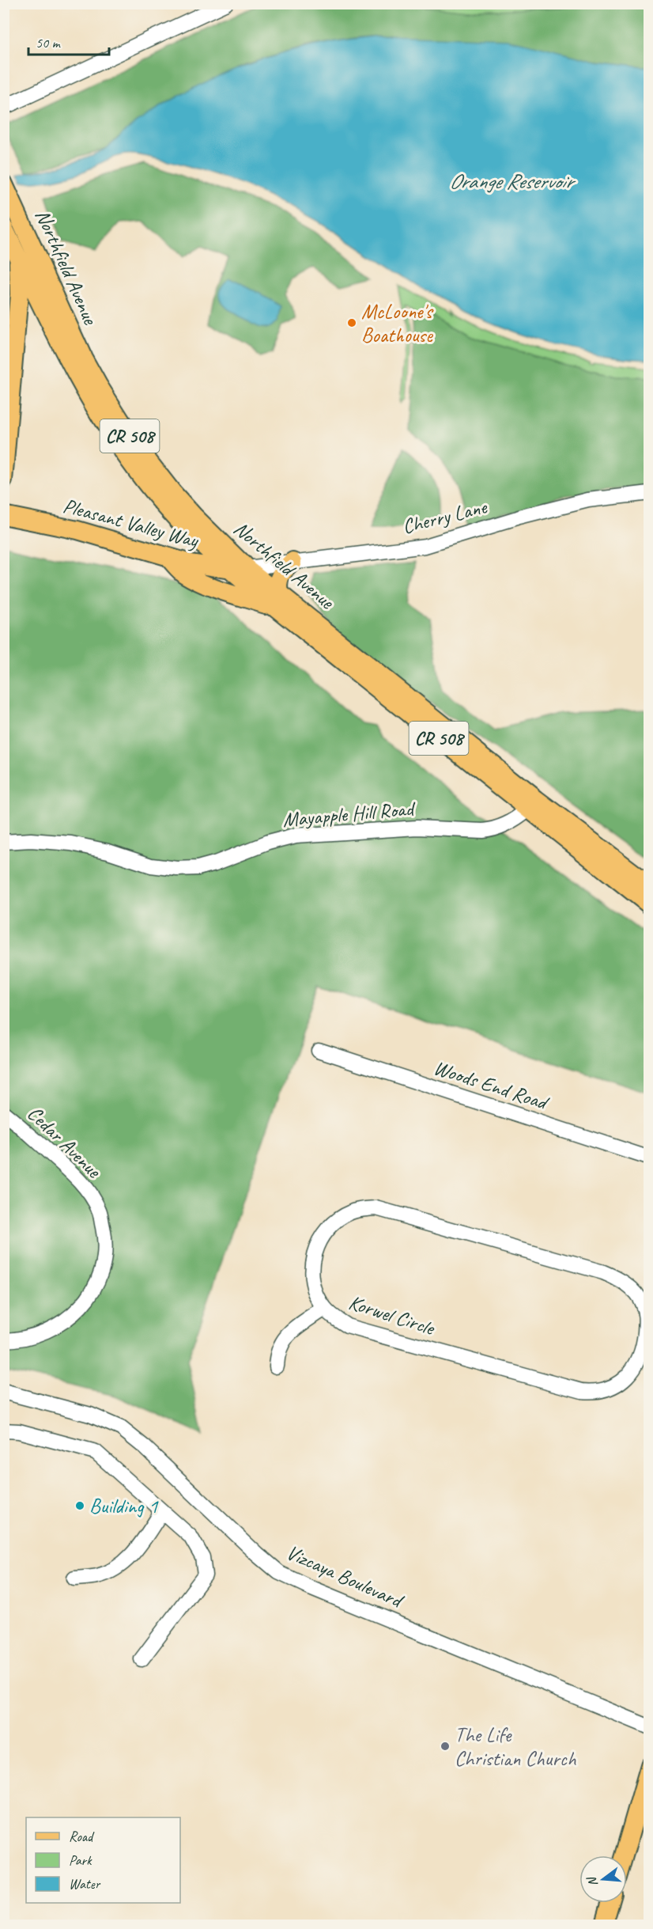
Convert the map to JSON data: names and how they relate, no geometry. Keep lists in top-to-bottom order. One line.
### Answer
{"streets":{"main road":["Northfield Avenue","CR 508","Pleasant Valley Way"],"street":["Cherry Lane","Mayapple Hill Road","Woods End Road","Cedar Avenue","Korwel Circle","Vizcaya Boulevard"]},"crossings":[["Northfield Avenue","Cherry Lane"],["Northfield Avenue","Pleasant Valley Way"],["Northfield Avenue","Mayapple Hill Road"],["Cherry Lane","Pleasant Valley Way"]],"water":["Orange Reservoir"],"places":["McLoone's Boathouse","Building 1","The Life Christian Church"],"legend":["Road","Park","Water"],"scale_bar":"50 m","north":"left"}
